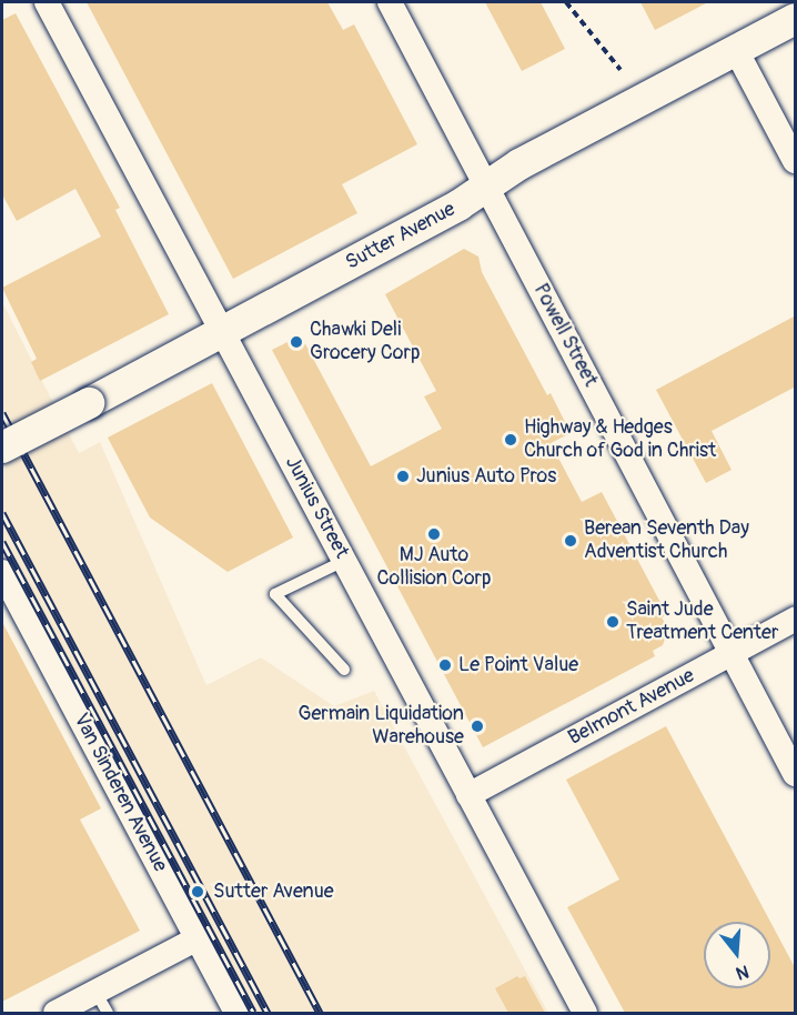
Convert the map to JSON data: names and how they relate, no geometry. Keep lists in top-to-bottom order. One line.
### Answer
{"streets":{"street":["Sutter Avenue","Powell Street","Junius Street","Belmont Avenue","Van Sinderen Avenue"]},"crossings":[["Sutter Avenue","Powell Street"],["Sutter Avenue","Junius Street"],["Powell Street","Belmont Avenue"],["Junius Street","Belmont Avenue"]],"places":["Chawki Deli Grocery Corp","Highway & Hedges Church of God in Christ","Junius Auto Pros","MJ Auto Collision Corp","Berean Seventh Day Adventist Church","Saint Jude Treatment Center","Le Point Value","Germain Liquidation Warehouse","Sutter Avenue"],"north":"bottom"}
